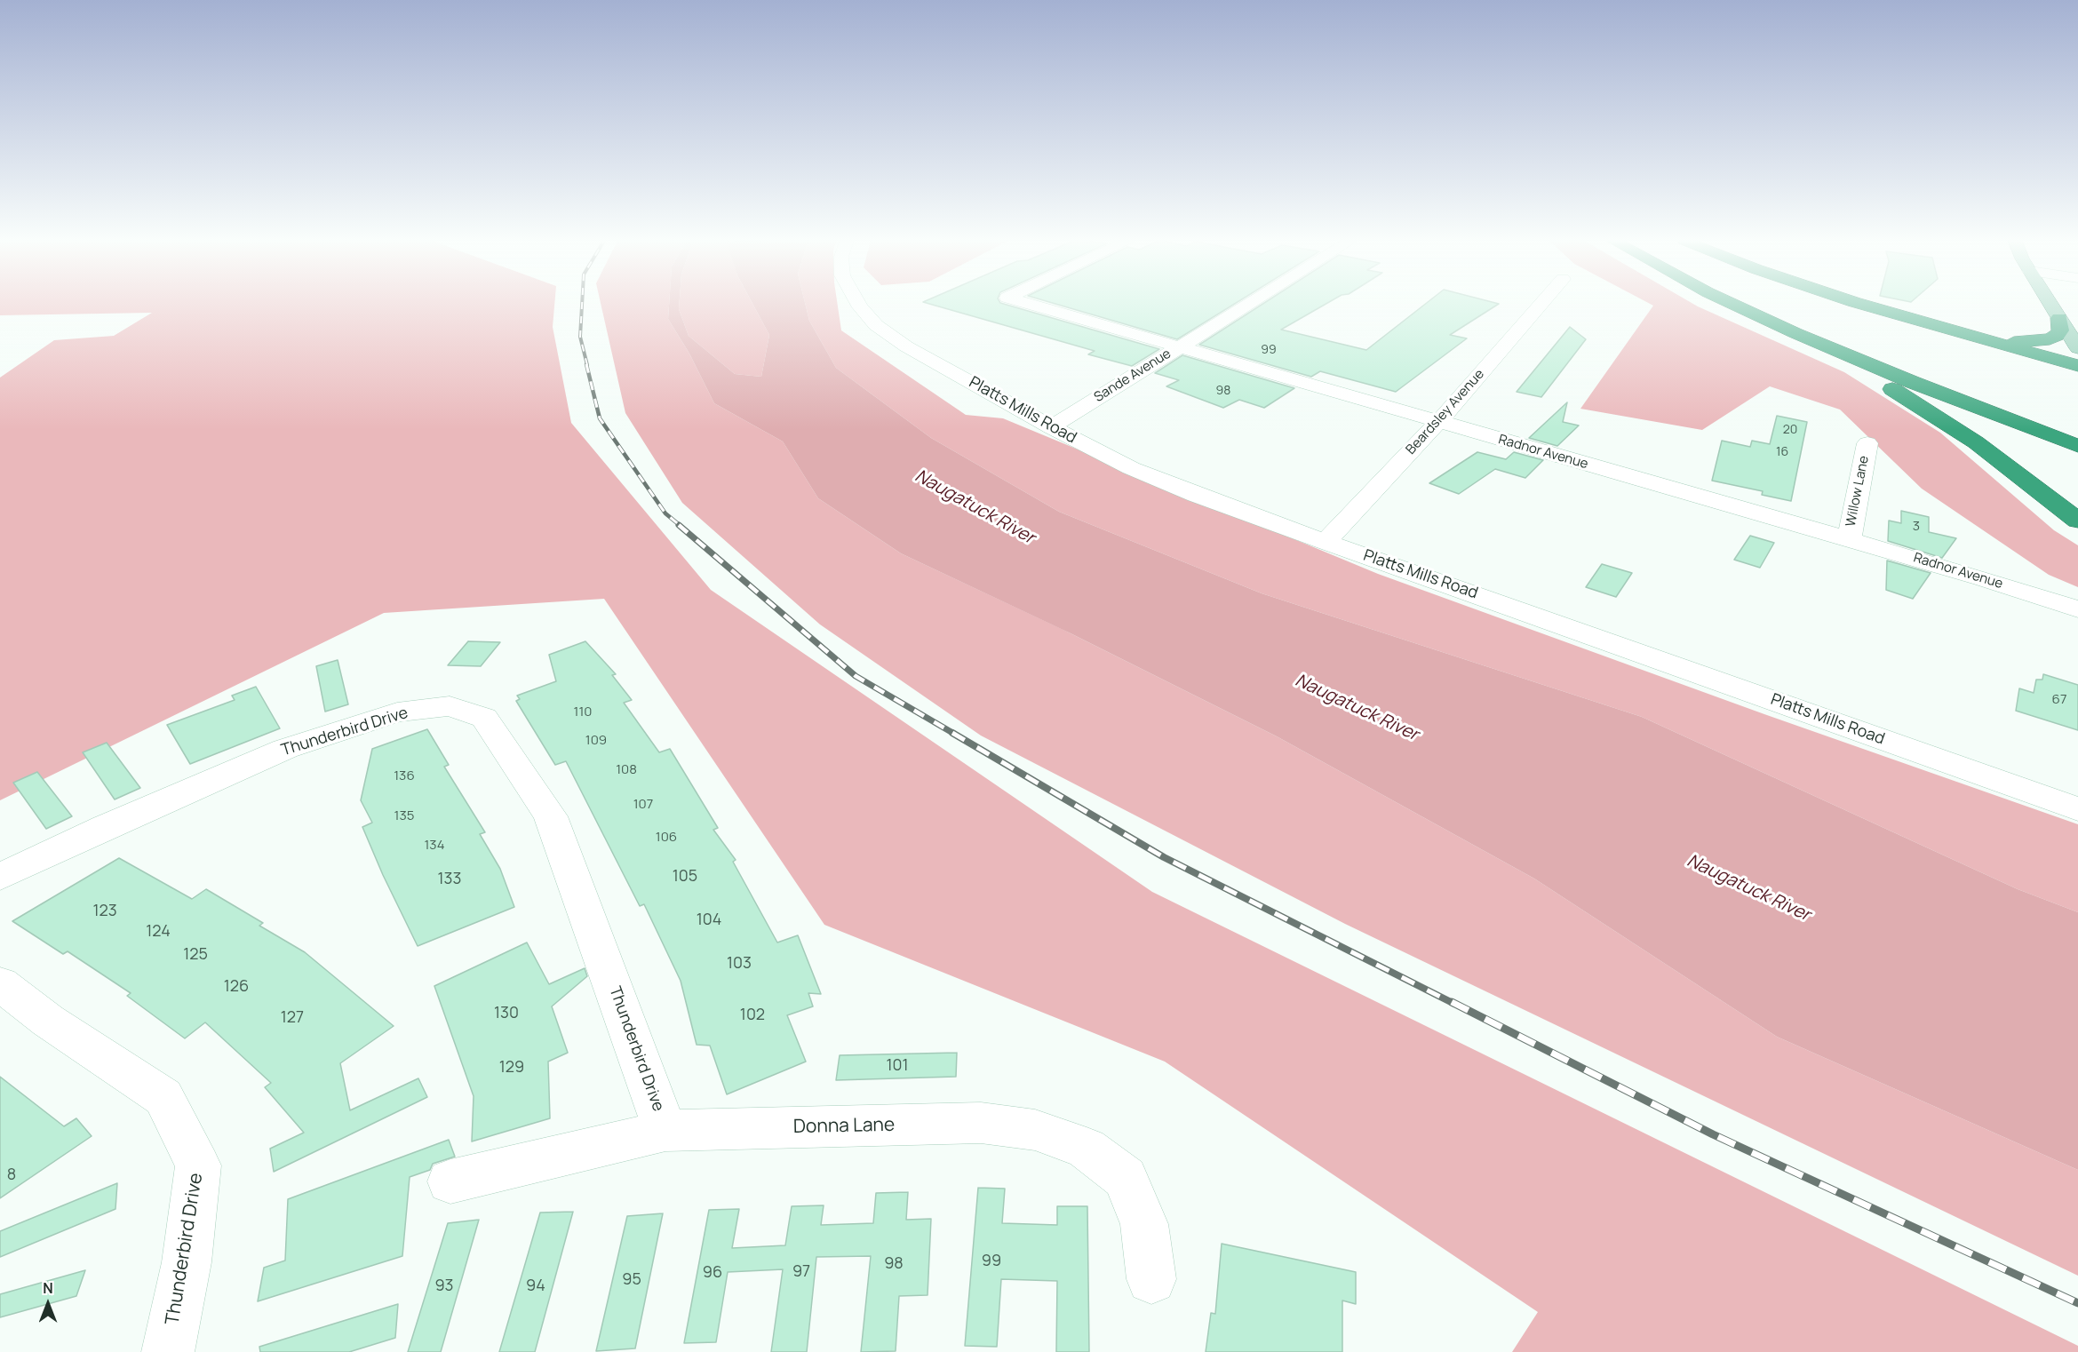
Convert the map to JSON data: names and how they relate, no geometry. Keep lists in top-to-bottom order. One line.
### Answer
{"streets":{"street":["Sande Avenue","Platts Mills Road","Beardsley Avenue","Radnor Avenue","Willow Lane","Thunderbird Drive","Donna Lane"]},"crossings":[["Sande Avenue","Platts Mills Road"],["Sande Avenue","Radnor Avenue"],["Platts Mills Road","Beardsley Avenue"],["Beardsley Avenue","Radnor Avenue"],["Radnor Avenue","Willow Lane"],["Thunderbird Drive","Donna Lane"]],"water":["Naugatuck River"],"house_numbers":["99","98","20","16","3","67","110","109","108","136","107","135","106","134","105","133","123","104","124","125","103","126","130","102","127","101","129","8","99","98","97","96","95","93","94"],"north":"top"}
